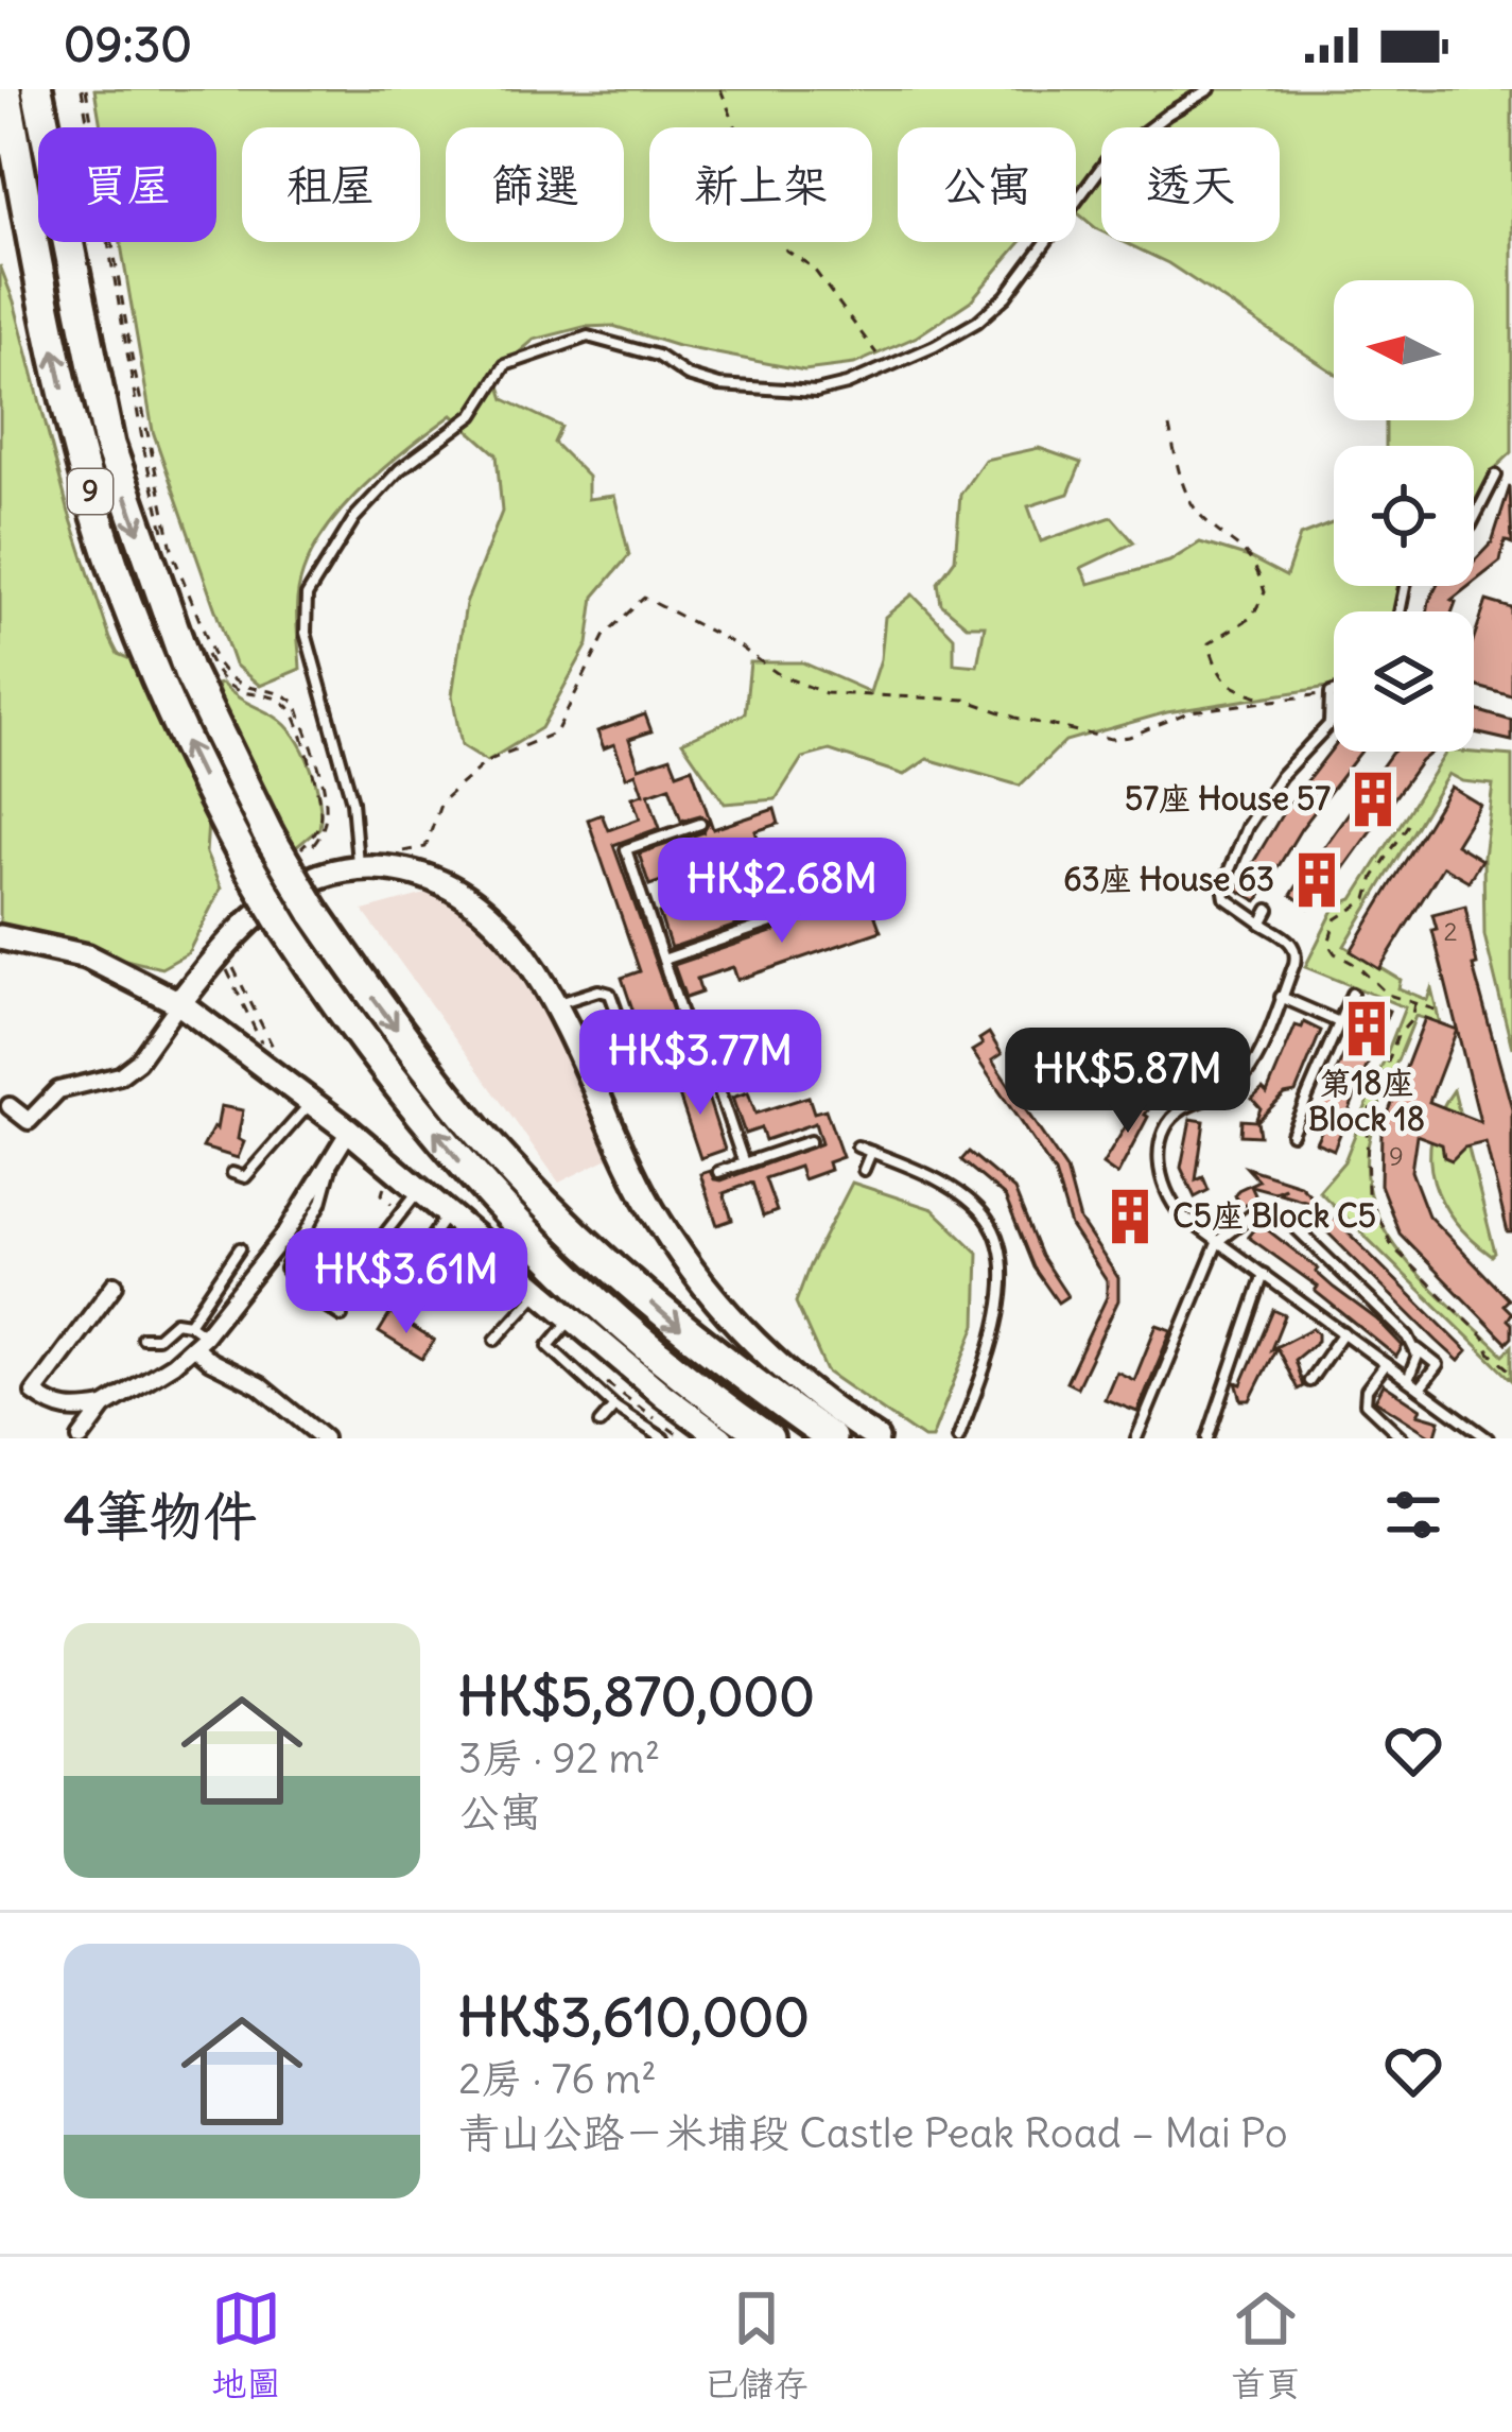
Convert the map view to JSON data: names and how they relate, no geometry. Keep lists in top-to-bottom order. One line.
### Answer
{"streets":{"highway":["9"]},"places":{"building":["57座 House 57","63座 House 63","第18座 Block 18","C5座 Block C5"]},"house_numbers":["2","9"],"north":"left","page":{"status":"09:30","chip":["買屋","租屋","篩選","新上架","公寓","透天"],"price":["HK$2.68M","HK$3.77M","HK$5.87M","HK$3.61M"],"heading":"4筆物件","list":[{"name":"HK$5,870,000","note":"3房 · 92 m² · 公寓"},{"name":"HK$3,610,000","note":"2房 · 76 m² · 青山公路－米埔段 Castle Peak Road – Mai Po"}],"tabs":["地圖","已儲存","首頁"]}}
